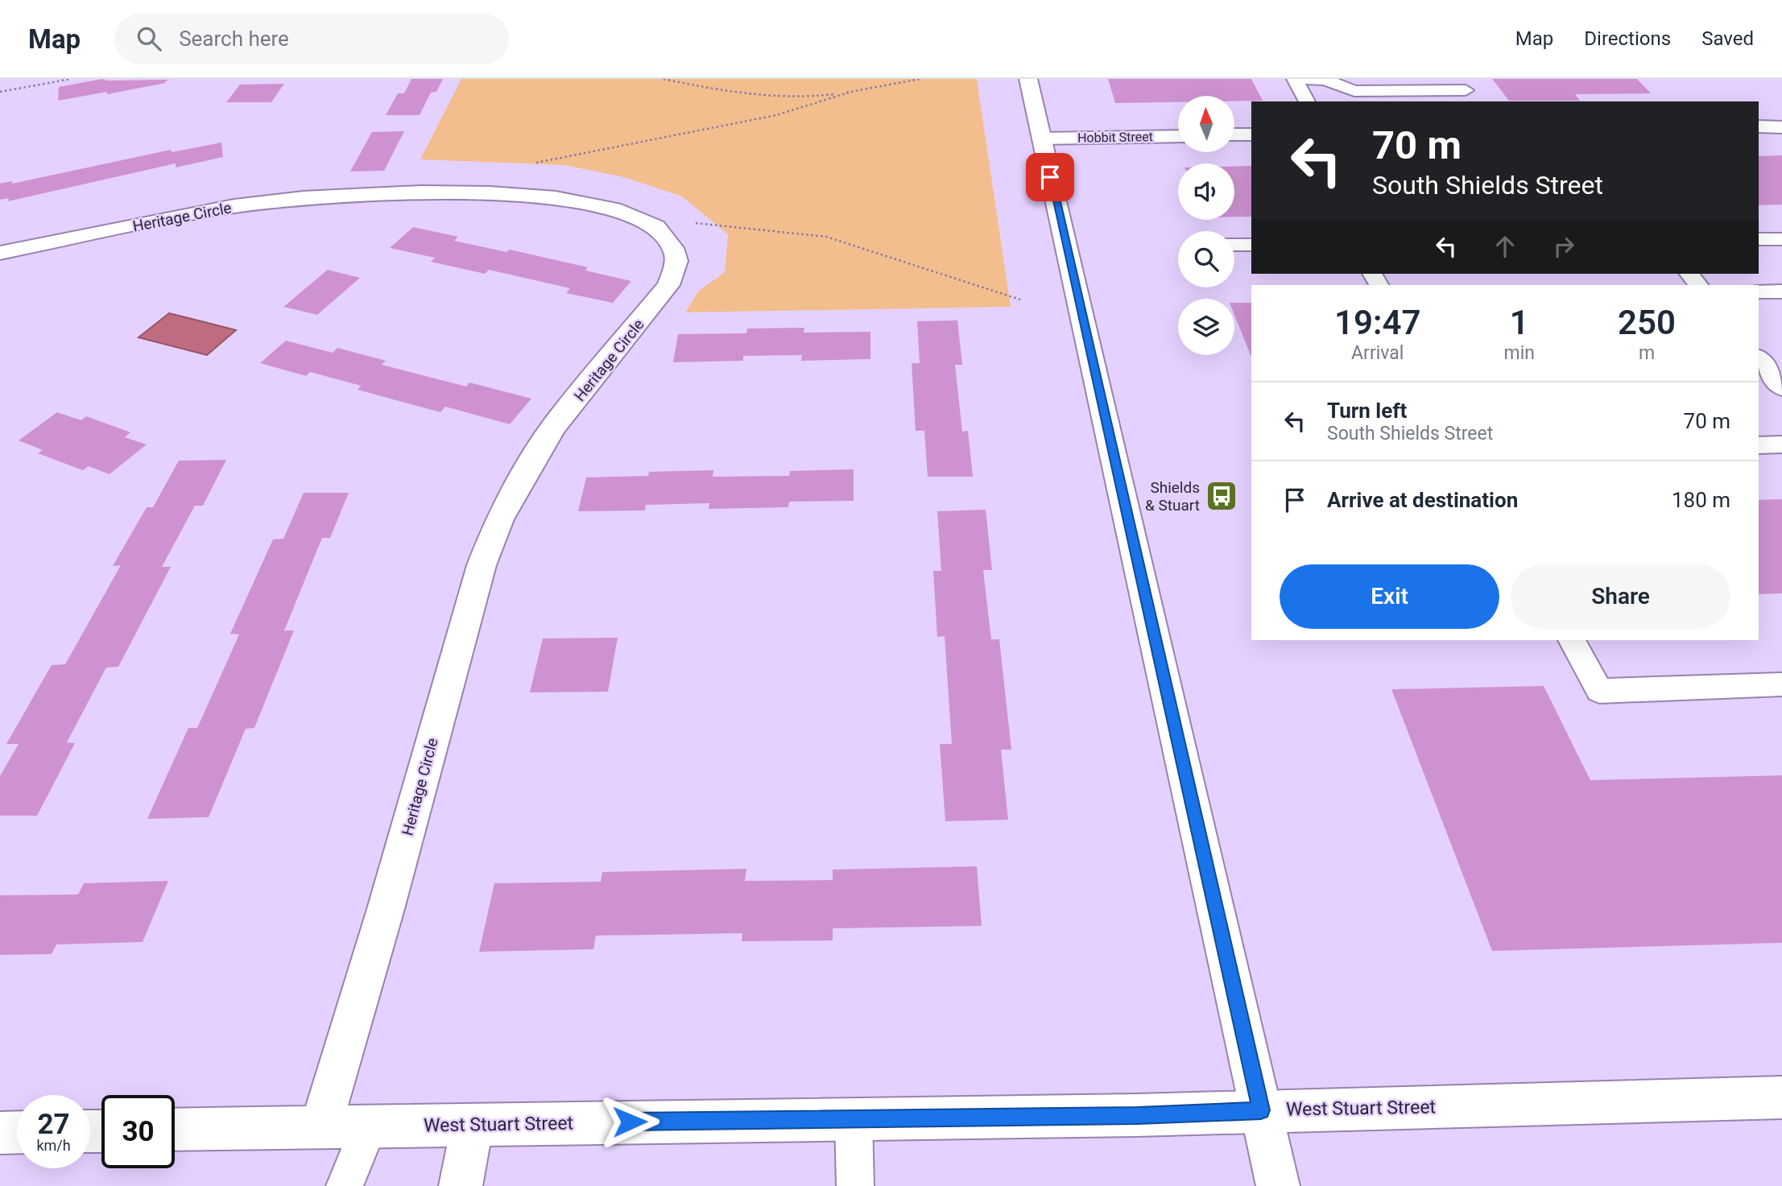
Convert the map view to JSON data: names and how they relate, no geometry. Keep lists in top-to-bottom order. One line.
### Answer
{"streets":{"street":["Hobbit Street","Heritage Circle","West Stuart Street"]},"crossings":[["Heritage Circle","West Stuart Street"]],"places":{"bus stop":["Shields & Stuart"]},"north":"top","page":{"header":"Map","search":"Search here","nav":["Map","Directions","Saved"],"turn":["70 m","South Shields Street"],"eta":["19:47","Arrival","1","min","250","m"],"list":[{"name":"Turn left","note":"South Shields Street","value":"70 m"},{"name":"Arrive at destination","value":"180 m"}],"buttons":["Exit","Share"],"speed":"27 km/h","limit":"30"}}
